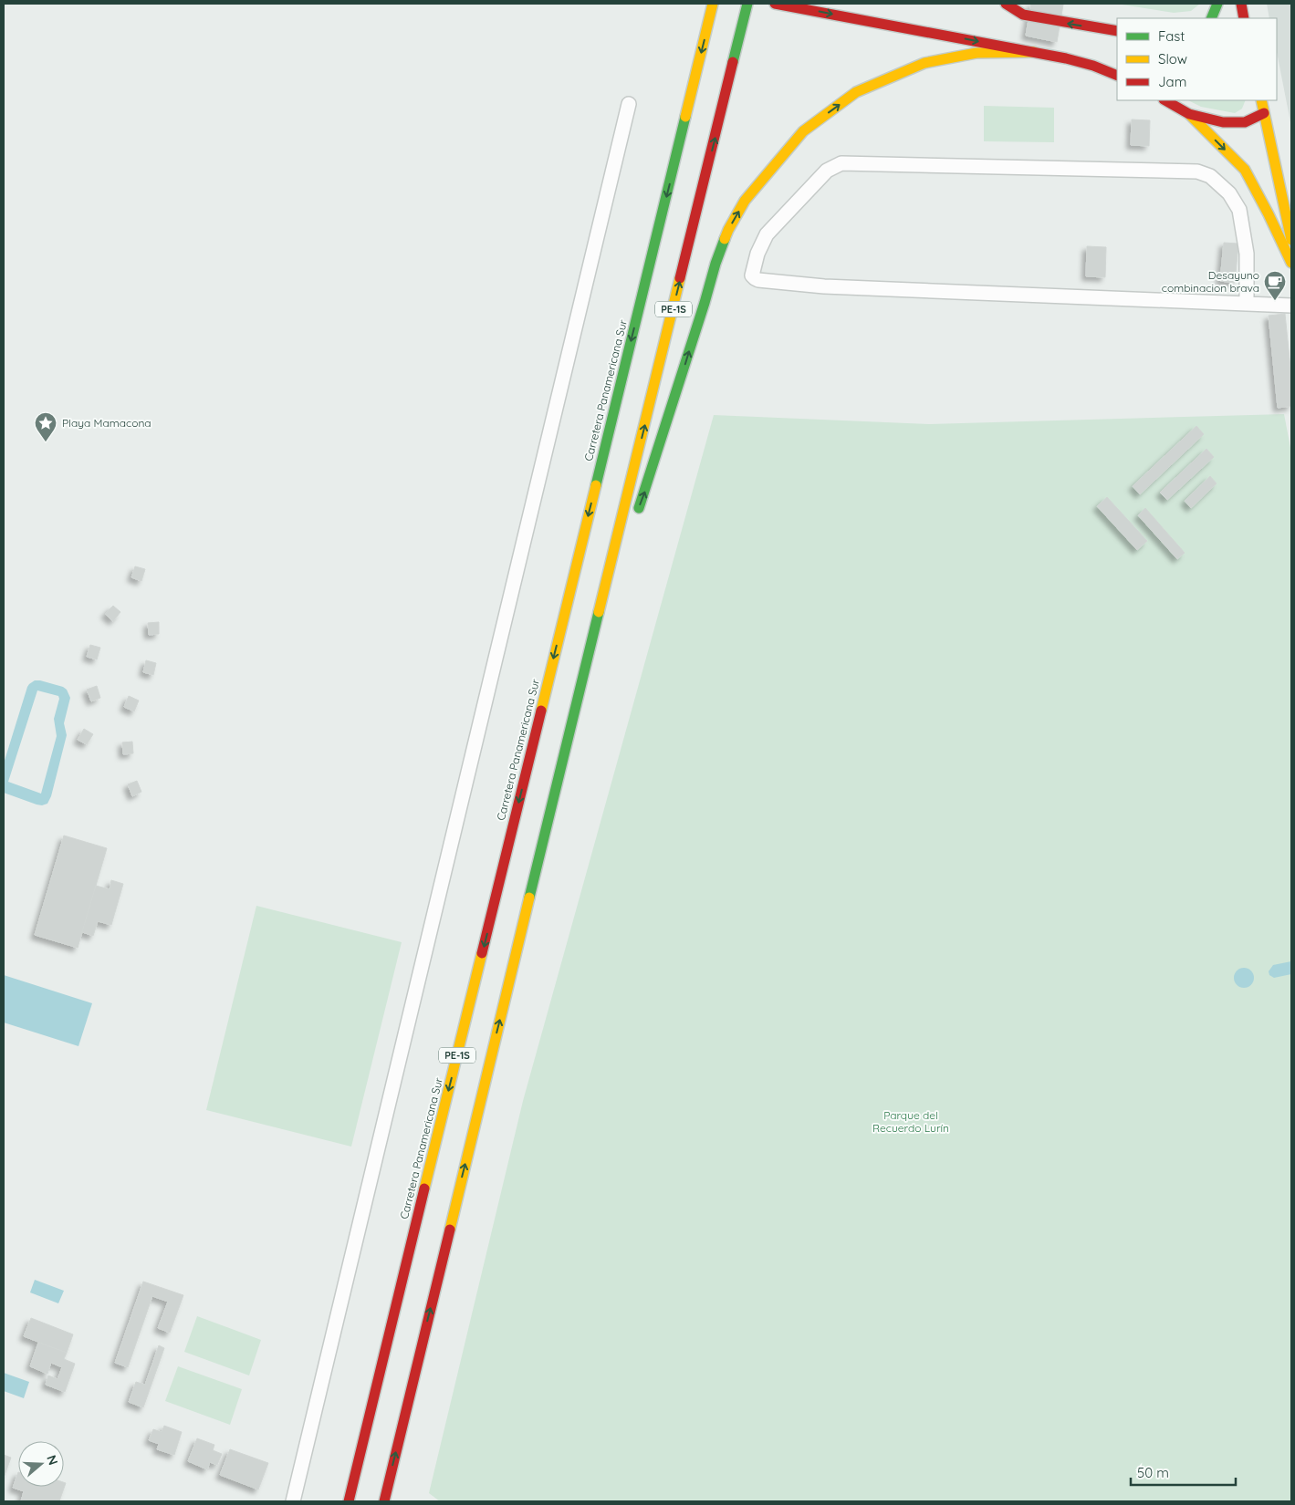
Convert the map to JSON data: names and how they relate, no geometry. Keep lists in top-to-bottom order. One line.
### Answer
{"streets":{"main road":["PE-1S","Carretera Panamericana Sur"]},"parks":["Parque del Recuerdo Lurín"],"places":{"cafe":["Desayuno combinacion brava"],"place":["Playa Mamacona"]},"legend":["Fast","Slow","Jam"],"scale_bar":"50 m","north":"right"}
